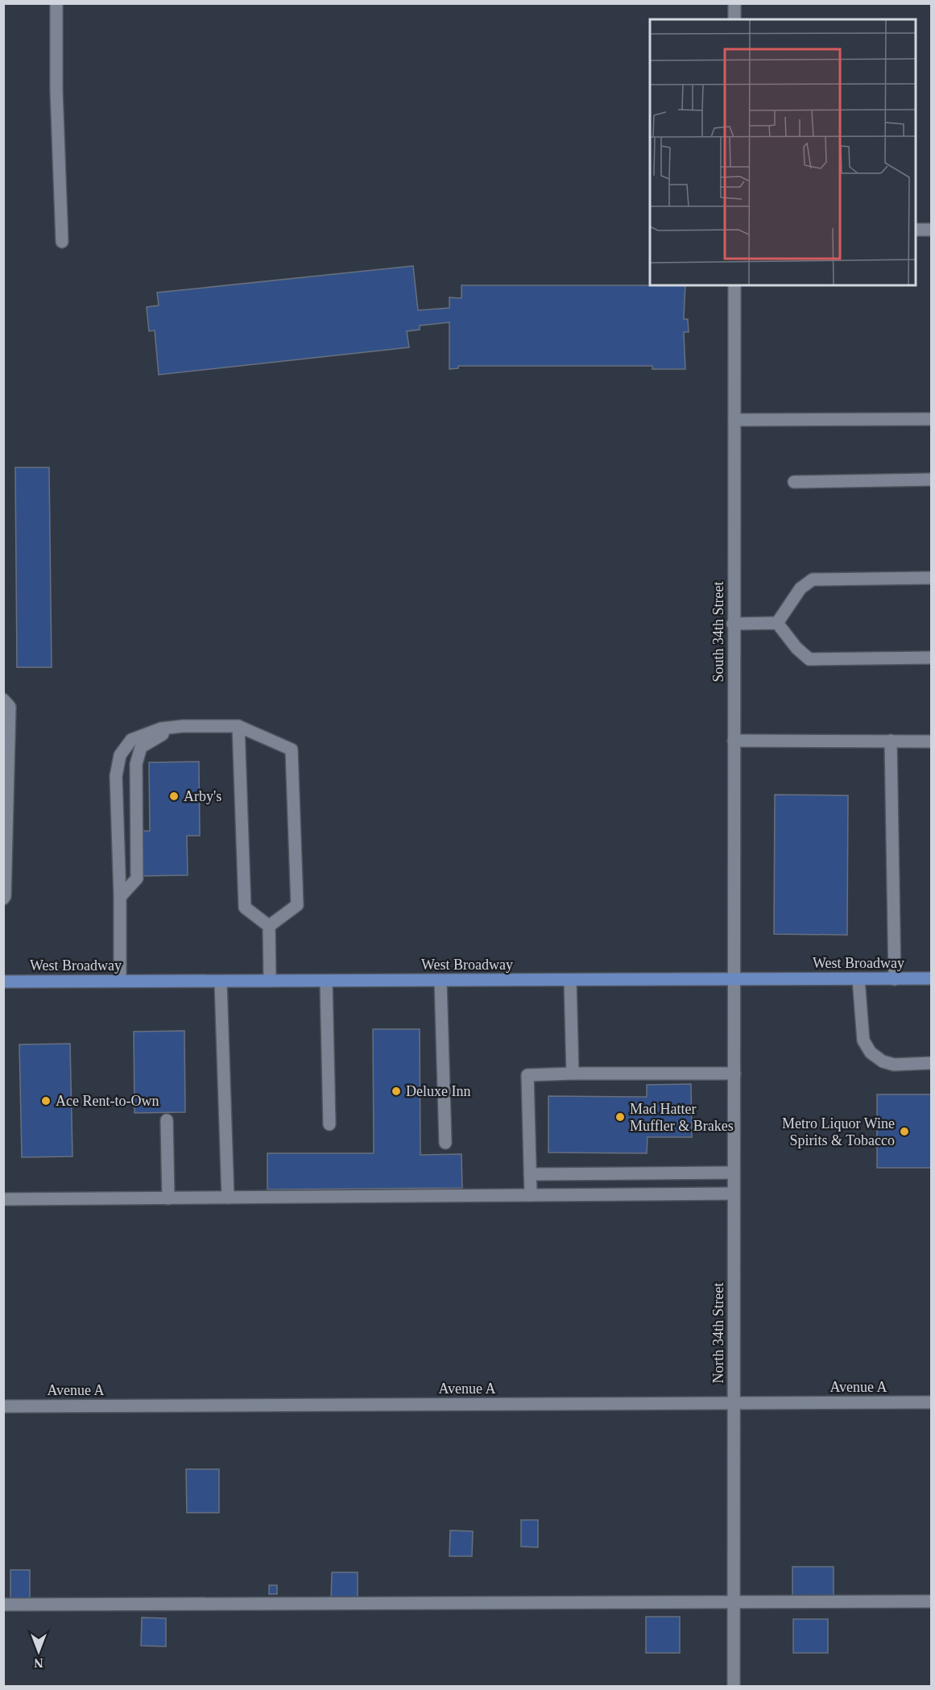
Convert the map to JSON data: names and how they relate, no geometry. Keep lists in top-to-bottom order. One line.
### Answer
{"streets":{"main road":["West Broadway"],"street":["South 34th Street","North 34th Street","Avenue A"]},"crossings":[["South 34th Street","West Broadway"],["South 34th Street","North 34th Street"],["West Broadway","North 34th Street"],["North 34th Street","Avenue A"]],"places":["Arby's","Deluxe Inn","Ace Rent-to-Own","Mad Hatter Muffler & Brakes","Metro Liquor Wine Spirits & Tobacco"],"north":"bottom"}
